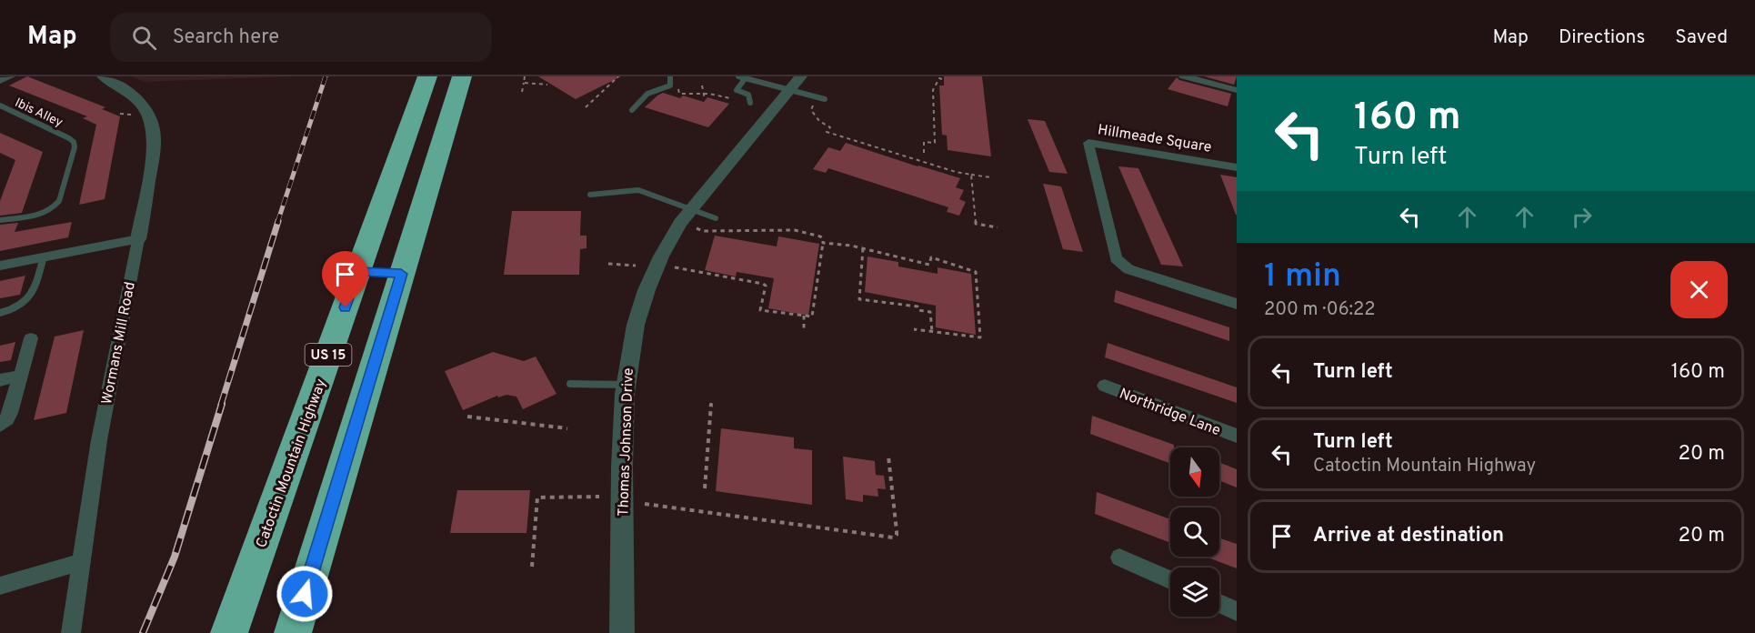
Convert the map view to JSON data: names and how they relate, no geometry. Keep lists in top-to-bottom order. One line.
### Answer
{"streets":{"highway":["US 15","Catoctin Mountain Highway"],"street":["Hillmeade Square","Wormans Mill Road","Northridge Lane","Thomas Johnson Drive"],"lane":["Ibis Alley"]},"north":"bottom","page":{"header":"Map","search":"Search here","nav":["Map","Directions","Saved"],"turn":["160 m","Turn left"],"heading":["1 min","200 m · 06:22"],"list":[{"name":"Turn left","value":"160 m"},{"name":"Turn left","note":"Catoctin Mountain Highway","value":"20 m"},{"name":"Arrive at destination","value":"20 m"}]}}
